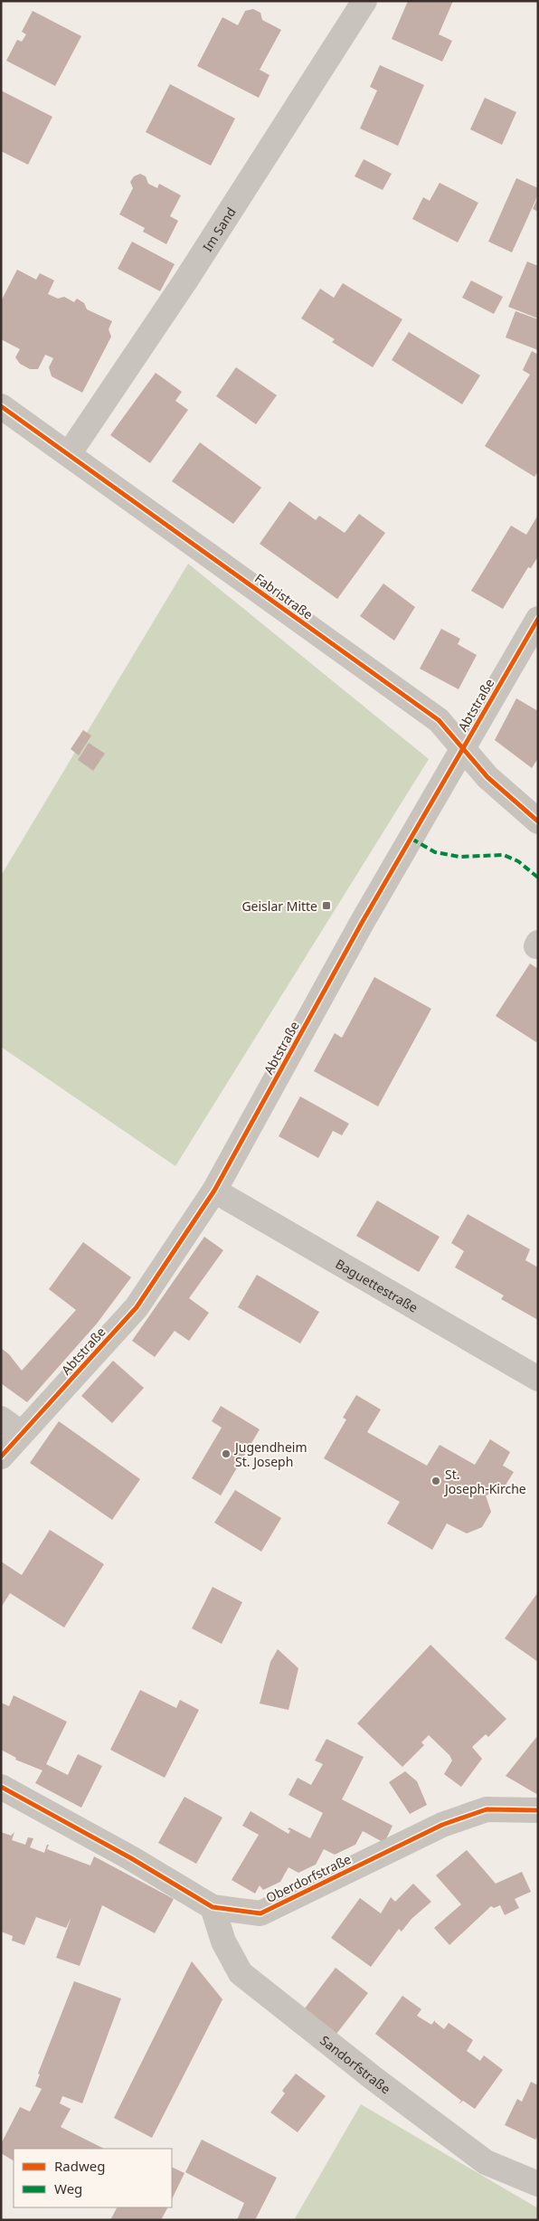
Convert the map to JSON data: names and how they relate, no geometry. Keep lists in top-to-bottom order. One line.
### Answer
{"streets":{"street":["Im Sand","Fabristraße","Abtstraße","Baguettestraße","Oberdorfstraße","Sandorfstraße"]},"crossings":[["Im Sand","Fabristraße"],["Fabristraße","Abtstraße"],["Abtstraße","Baguettestraße"],["Oberdorfstraße","Sandorfstraße"]],"places":{"transit":["Geislar Mitte"],"other":["Jugendheim St. Joseph","St. Joseph-Kirche"]},"legend":["Radweg","Weg"]}
